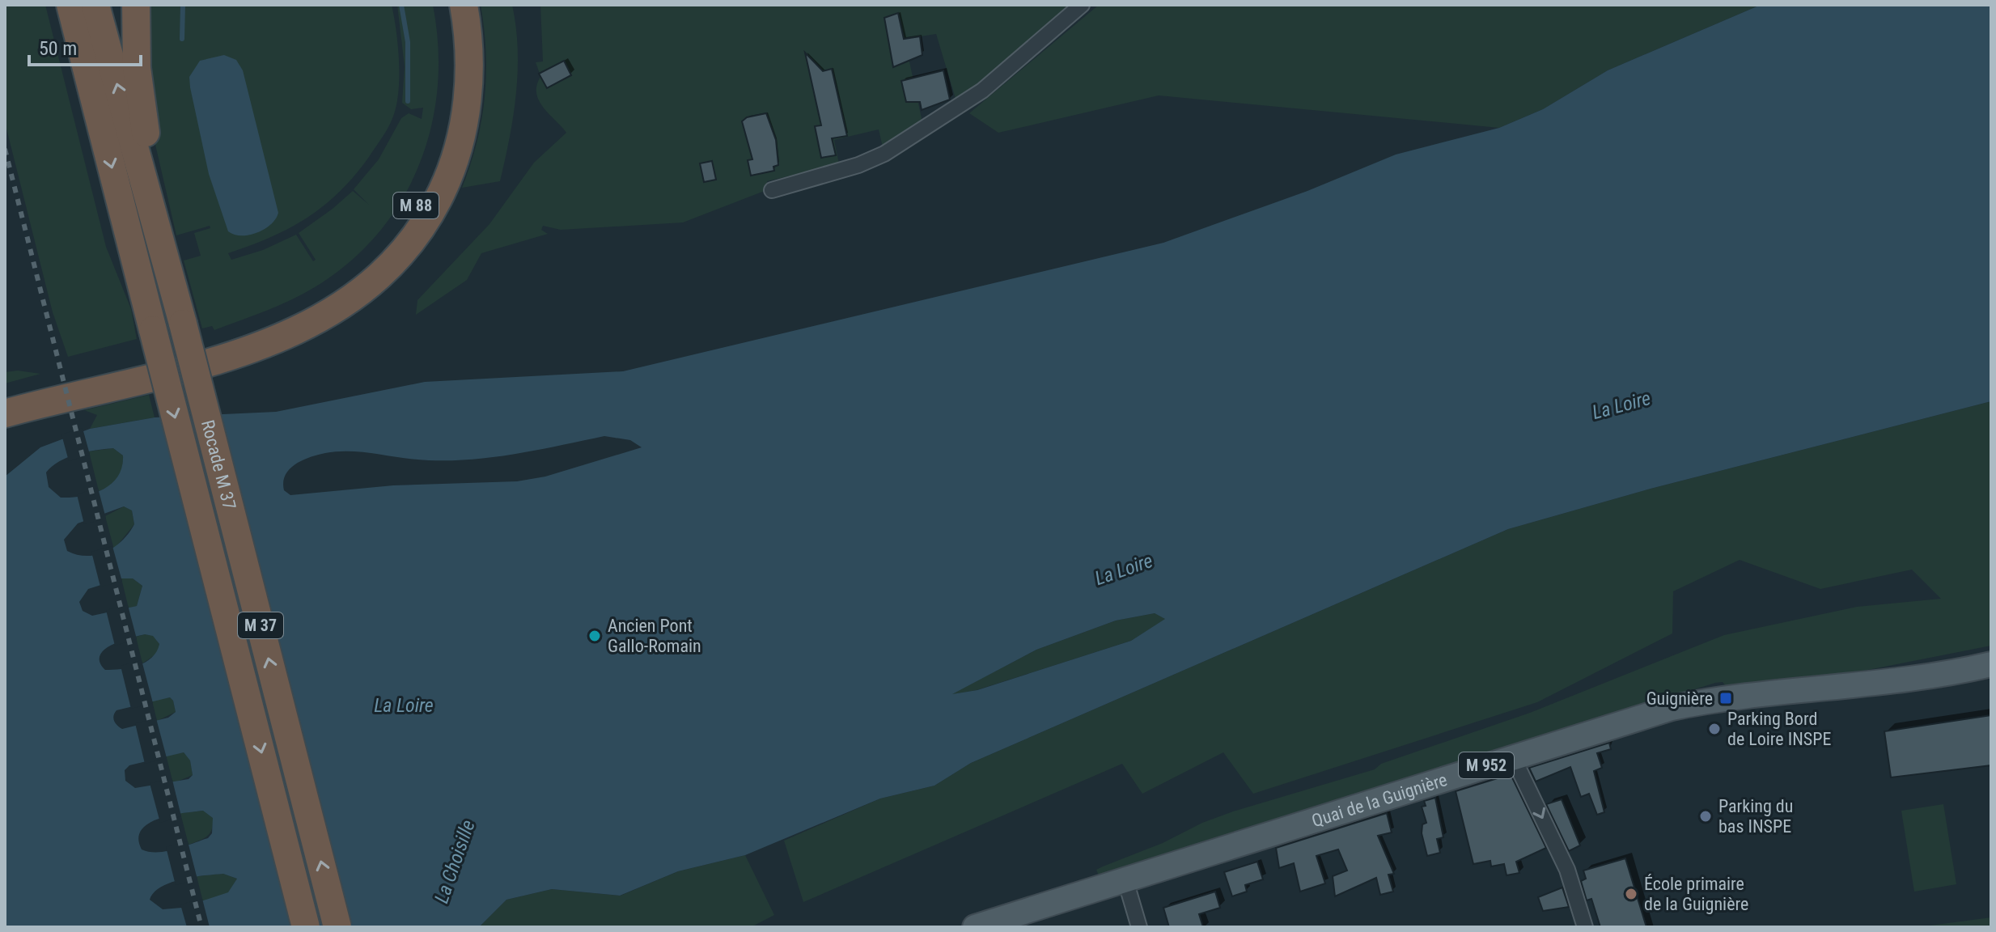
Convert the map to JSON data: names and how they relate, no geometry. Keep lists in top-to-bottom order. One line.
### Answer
{"streets":{"highway":["M 88","Rocade M 37","M 37"],"main road":["M 952","Quai de la Guignière"]},"water":["La Loire","La Choisille"],"places":{"other":["Ancien Pont Gallo-Romain","Parking Bord de Loire INSPE","Parking du bas INSPE","École primaire de la Guignière"],"transit":["Guignière"]},"scale_bar":"50 m"}
